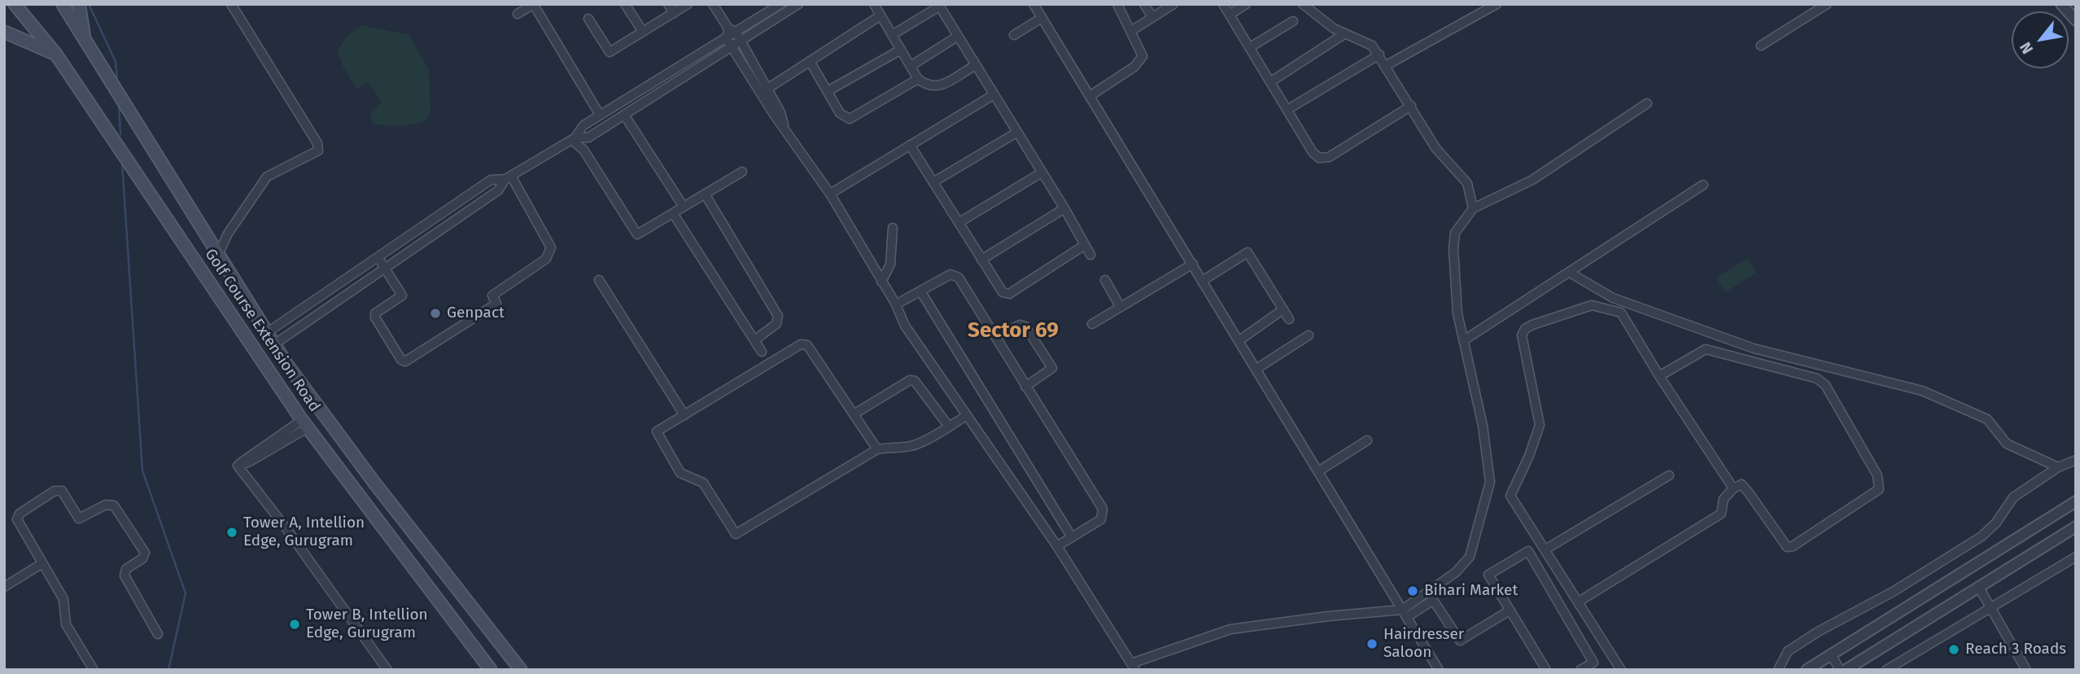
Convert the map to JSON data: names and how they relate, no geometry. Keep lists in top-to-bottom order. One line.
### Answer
{"streets":{"main road":["Golf Course Extension Road"]},"districts":["Sector 69"],"places":["Genpact","Tower A, Intellion Edge, Gurugram","Bihari Market","Tower B, Intellion Edge, Gurugram","Hairdresser Saloon","Reach 3 Roads"],"north":"bottom left"}
